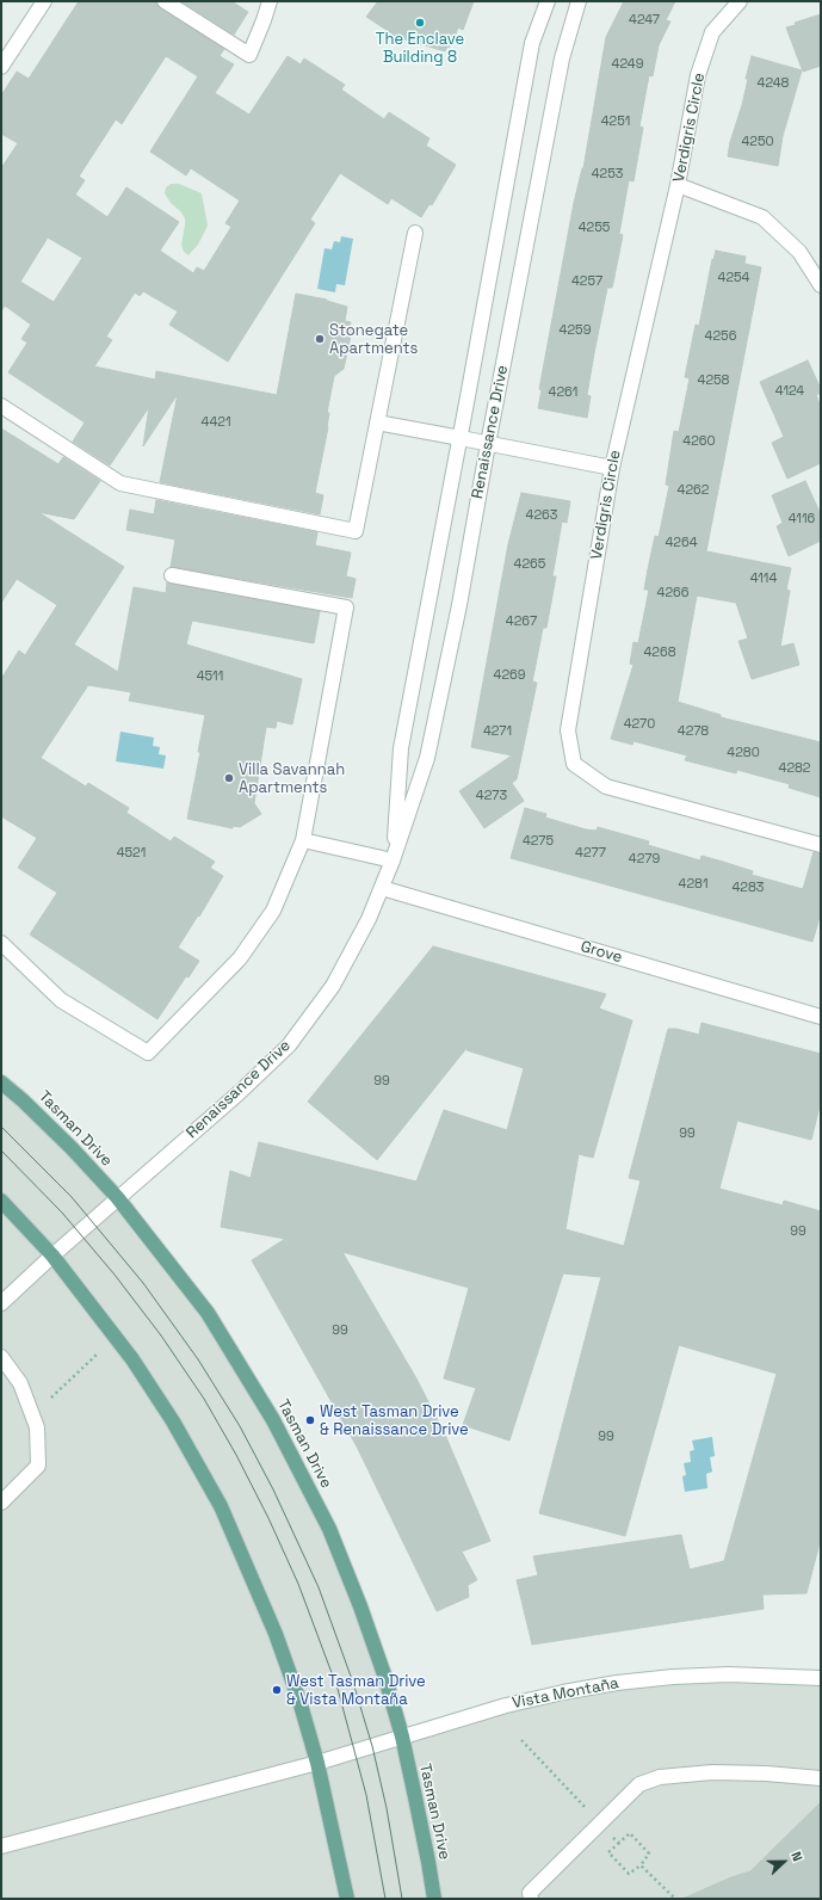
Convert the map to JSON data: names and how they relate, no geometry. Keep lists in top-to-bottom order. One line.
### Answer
{"streets":{"main road":["Tasman Drive"],"street":["Verdigris Circle","Renaissance Drive","Grove","Vista Montaña"]},"crossings":[["Renaissance Drive","Grove"],["Renaissance Drive","Tasman Drive"],["Tasman Drive","Vista Montaña"]],"places":["The Enclave Building 8","Stonegate Apartments","Villa Savannah Apartments","West Tasman Drive & Renaissance Drive","West Tasman Drive & Vista Montaña"],"house_numbers":["4247","4249","4248","4251","4250","4253","4255","4254","4257","4259","4256","4258","4124","4261","4421","4260","4262","4263","4116","4264","4265","4114","4266","4267","4268","4269","4511","4270","4271","4278","4280","4282","4273","4275","4521","4277","4279","4281","4283","99","99","99","99","99"],"north":"right"}
